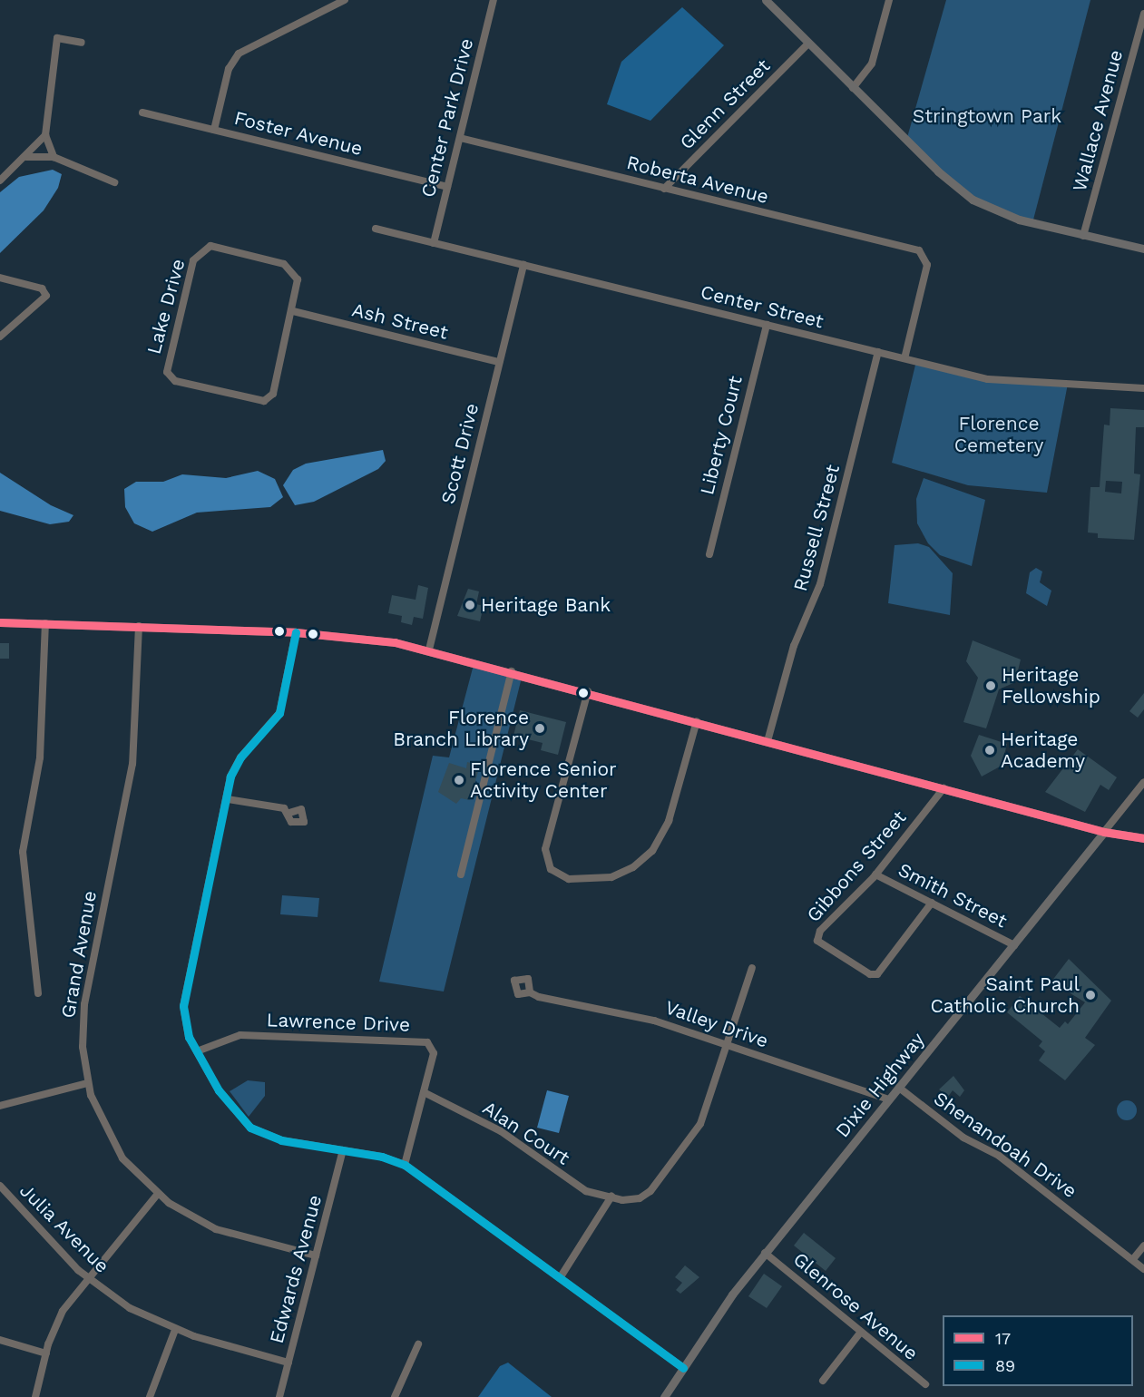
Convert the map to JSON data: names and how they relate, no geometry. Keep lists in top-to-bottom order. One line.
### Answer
{"streets":{"main road":["Dixie Highway"],"street":["Glenn Street","Center Park Drive","Wallace Avenue","Foster Avenue","Roberta Avenue","Lake Drive","Center Street","Ash Street","Liberty Court","Scott Drive","Russell Street","Gibbons Street","Smith Street","Grand Avenue","Lawrence Drive","Valley Drive","Alan Court","Shenandoah Drive","Julia Avenue","Edwards Avenue","Glenrose Avenue"]},"crossings":[["Glenn Street","Roberta Avenue"],["Center Park Drive","Foster Avenue"],["Center Park Drive","Roberta Avenue"],["Center Park Drive","Center Street"],["Roberta Avenue","Center Street"],["Lake Drive","Ash Street"],["Center Street","Liberty Court"],["Center Street","Scott Drive"],["Center Street","Russell Street"],["Ash Street","Scott Drive"],["Gibbons Street","Smith Street"],["Smith Street","Dixie Highway"],["Grand Avenue","Edwards Avenue"],["Lawrence Drive","Alan Court"],["Valley Drive","Dixie Highway"],["Valley Drive","Alan Court"],["Dixie Highway","Shenandoah Drive"],["Dixie Highway","Glenrose Avenue"],["Julia Avenue","Edwards Avenue"]],"parks":["Stringtown Park","Florence Cemetery"],"places":["Heritage Bank","Heritage Fellowship","Florence Branch Library","Heritage Academy","Florence Senior Activity Center","Saint Paul Catholic Church"],"lines":["transit line 17","transit line 89"],"legend":["17","89"]}
